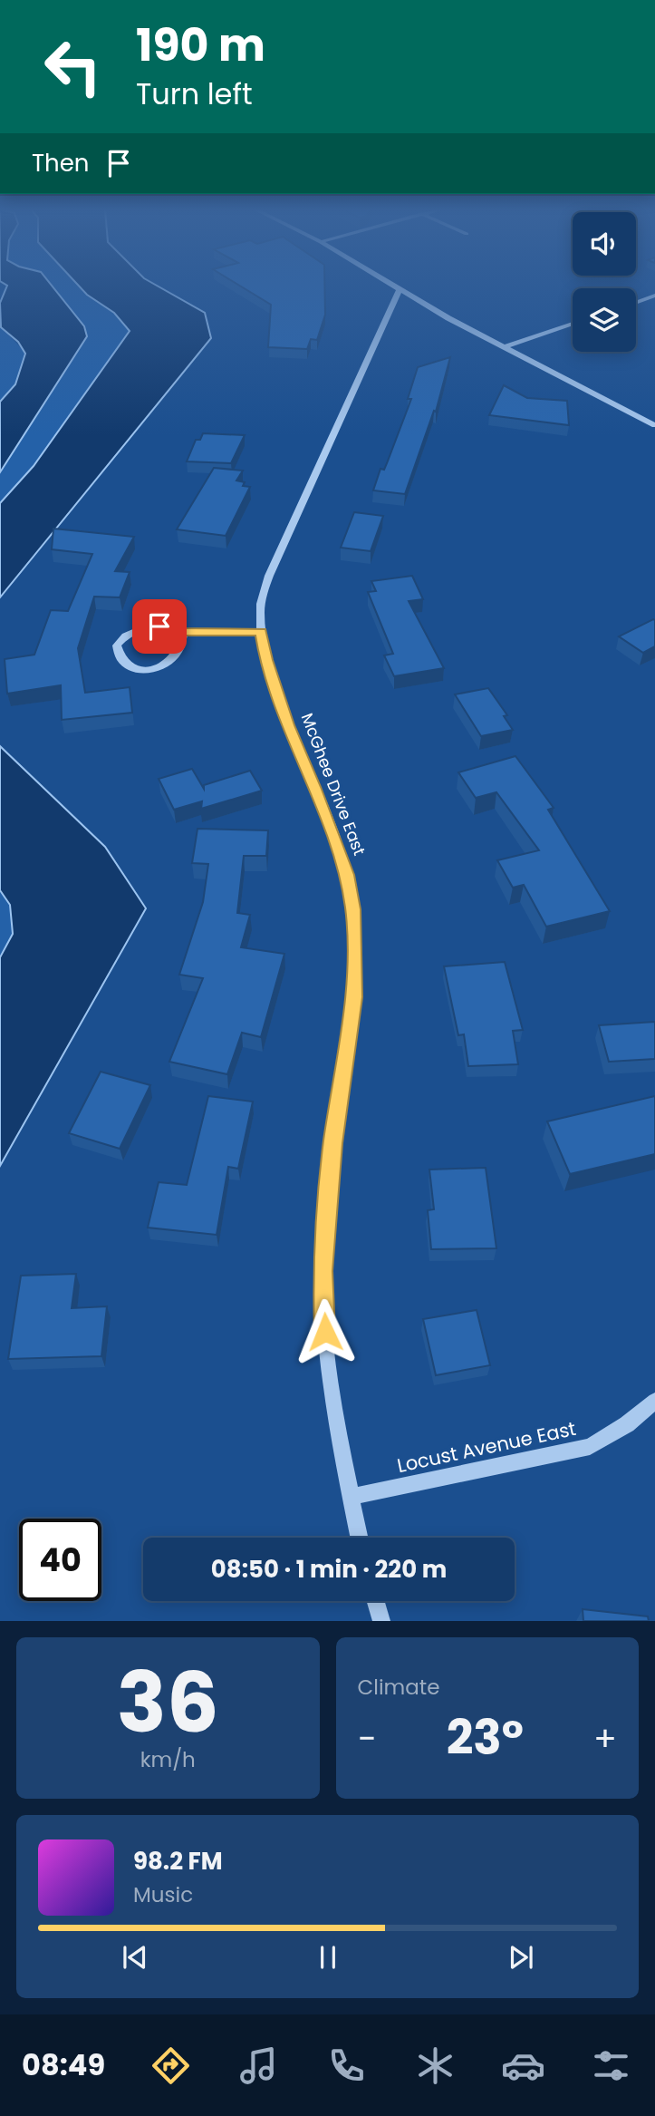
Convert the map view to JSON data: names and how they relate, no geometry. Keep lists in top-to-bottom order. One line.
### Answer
{"streets":{"street":["McGhee Drive East","Locust Avenue East"]},"crossings":[["McGhee Drive East","Locust Avenue East"]],"page":{"turn":["190 m","Turn left"],"then":"Then","limit":"40","trip":"08:50 · 1 min · 220 m","tile":[["36","km/h"],"Climate"],"heat":["−","23°","+"],"song":["98.2 FM","Music"],"tabs":"08:49"}}
